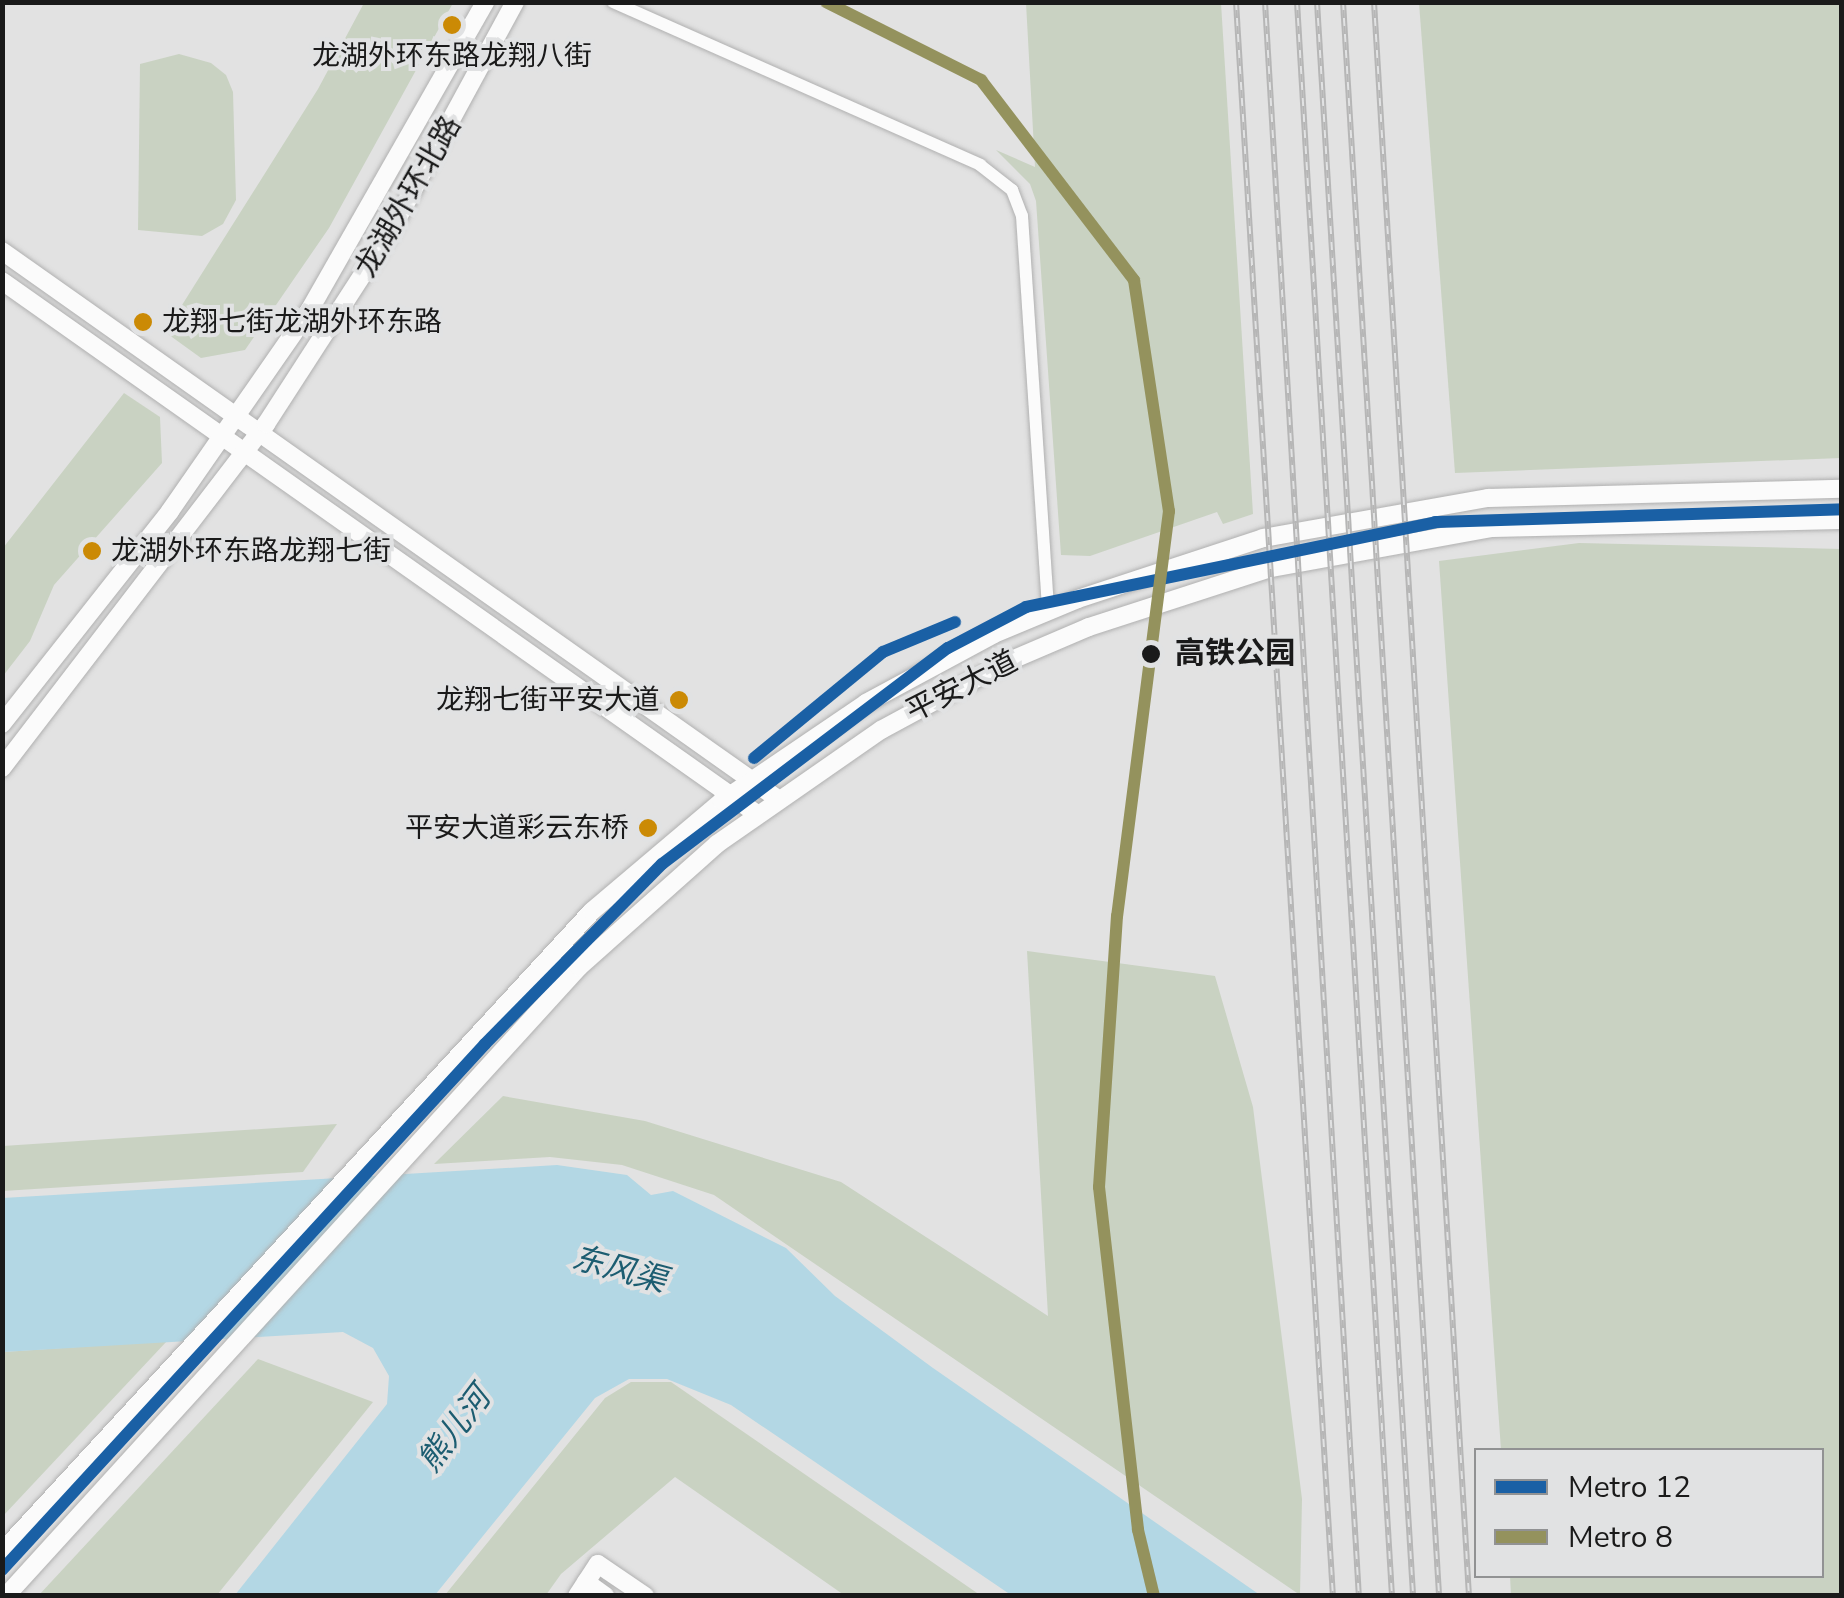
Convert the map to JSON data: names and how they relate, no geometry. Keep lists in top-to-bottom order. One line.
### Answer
{"streets":{"main road":["龙湖外环北路","平安大道"]},"water":["东风渠","熊儿河"],"places":["龙湖外环东路龙翔八街","龙翔七街龙湖外环东路","龙湖外环东路龙翔七街","高铁公园","龙翔七街平安大道","平安大道彩云东桥"],"lines":["metro line 8","metro line 12"],"legend":["Metro 12","Metro 8"]}
